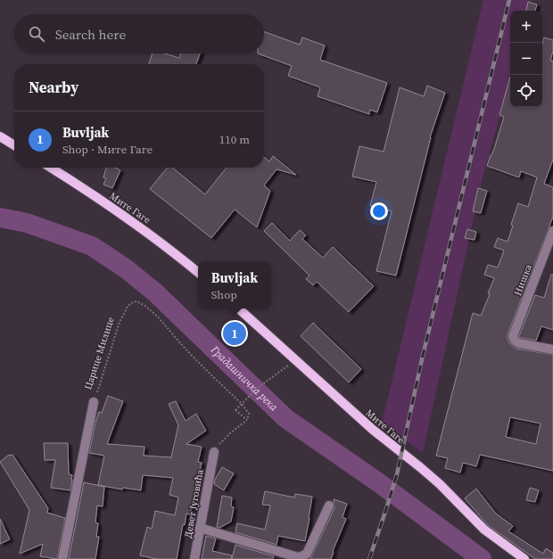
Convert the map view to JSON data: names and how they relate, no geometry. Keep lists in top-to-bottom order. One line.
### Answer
{"streets":{"main road":["Мите Гаге"],"street":["Нишка","Царице Милице","Девет Југовића"]},"water":["Градашничка река"],"page":{"map_buttons":["+","−"],"search":"Search here","heading":"Nearby","list":[{"mark":"1","name":"Buvljak","note":"Shop · Мите Гаге","value":"110 m"}],"popup":["Buvljak","Shop"],"pins":"1"}}
